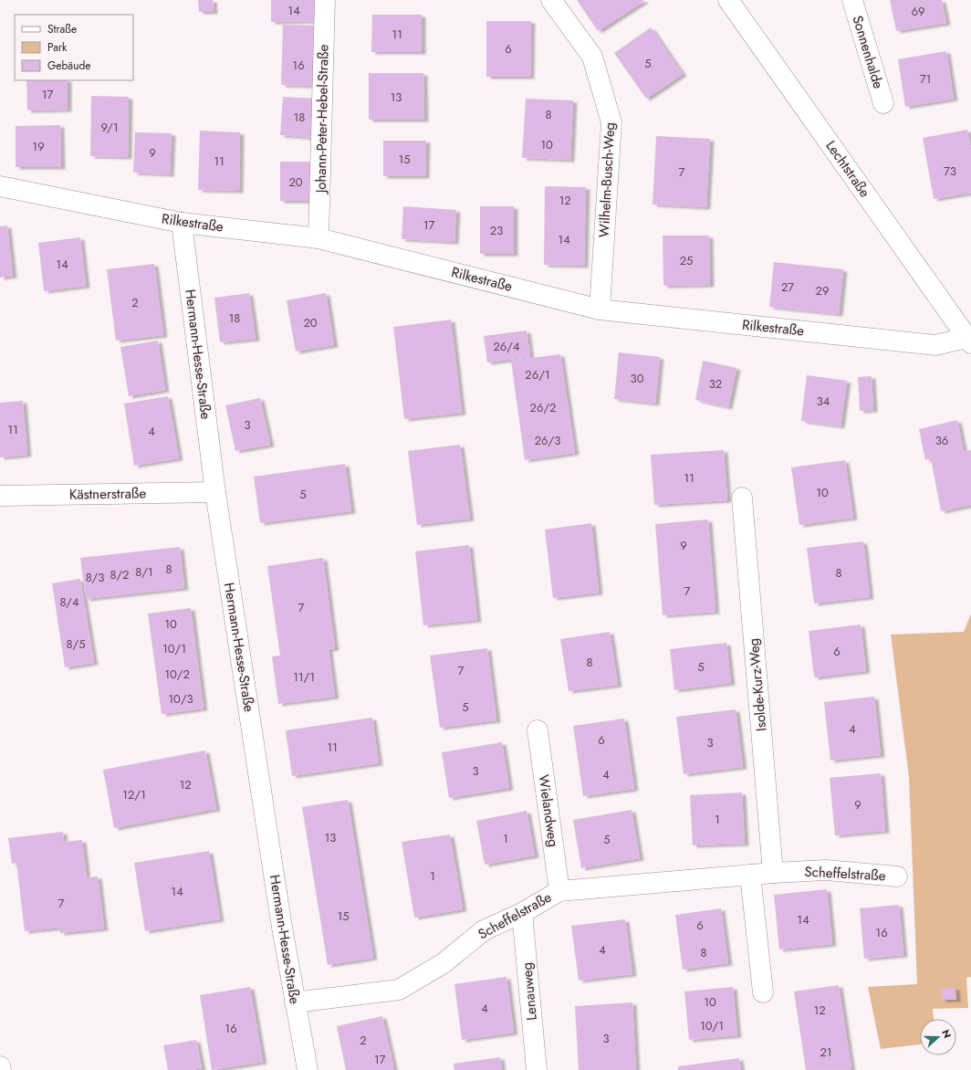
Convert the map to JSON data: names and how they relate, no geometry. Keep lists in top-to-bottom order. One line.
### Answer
{"streets":{"street":["Sonnenhalde","Johann-Peter-Hebel-Straße","Lechtstraße","Wilhelm-Busch-Weg","Rilkestraße","Hermann-Hesse-Straße","Kästnerstraße","Isolde-Kurz-Weg","Wielandweg","Scheffelstraße","Lenauweg"]},"crossings":[["Johann-Peter-Hebel-Straße","Rilkestraße"],["Lechtstraße","Rilkestraße"],["Wilhelm-Busch-Weg","Rilkestraße"],["Rilkestraße","Hermann-Hesse-Straße"],["Hermann-Hesse-Straße","Kästnerstraße"],["Hermann-Hesse-Straße","Scheffelstraße"],["Isolde-Kurz-Weg","Scheffelstraße"],["Wielandweg","Scheffelstraße"],["Scheffelstraße","Lenauweg"]],"house_numbers":["14","69","11","6","5","16","71","17","13","8","18","9/1","10","19","9","15","11","73","7","20","12","17","23","14","25","14","27","29","2","18","20","26/4","26/1","30","32","34","26/2","3","11","4","26/3","36","11","10","5","9","8","8/1","8","8/2","8/3","7","8/4","7","10","8/5","10/1","6","8","5","7","10/2","11/1","10/3","5","4","6","3","11","3","4","12","12/1","9","1","13","1","5","1","14","7","15","14","6","16","4","8","10","4","12","10/1","16","3","2","21","17"],"legend":["Straße","Park","Gebäude"],"north":"right"}
